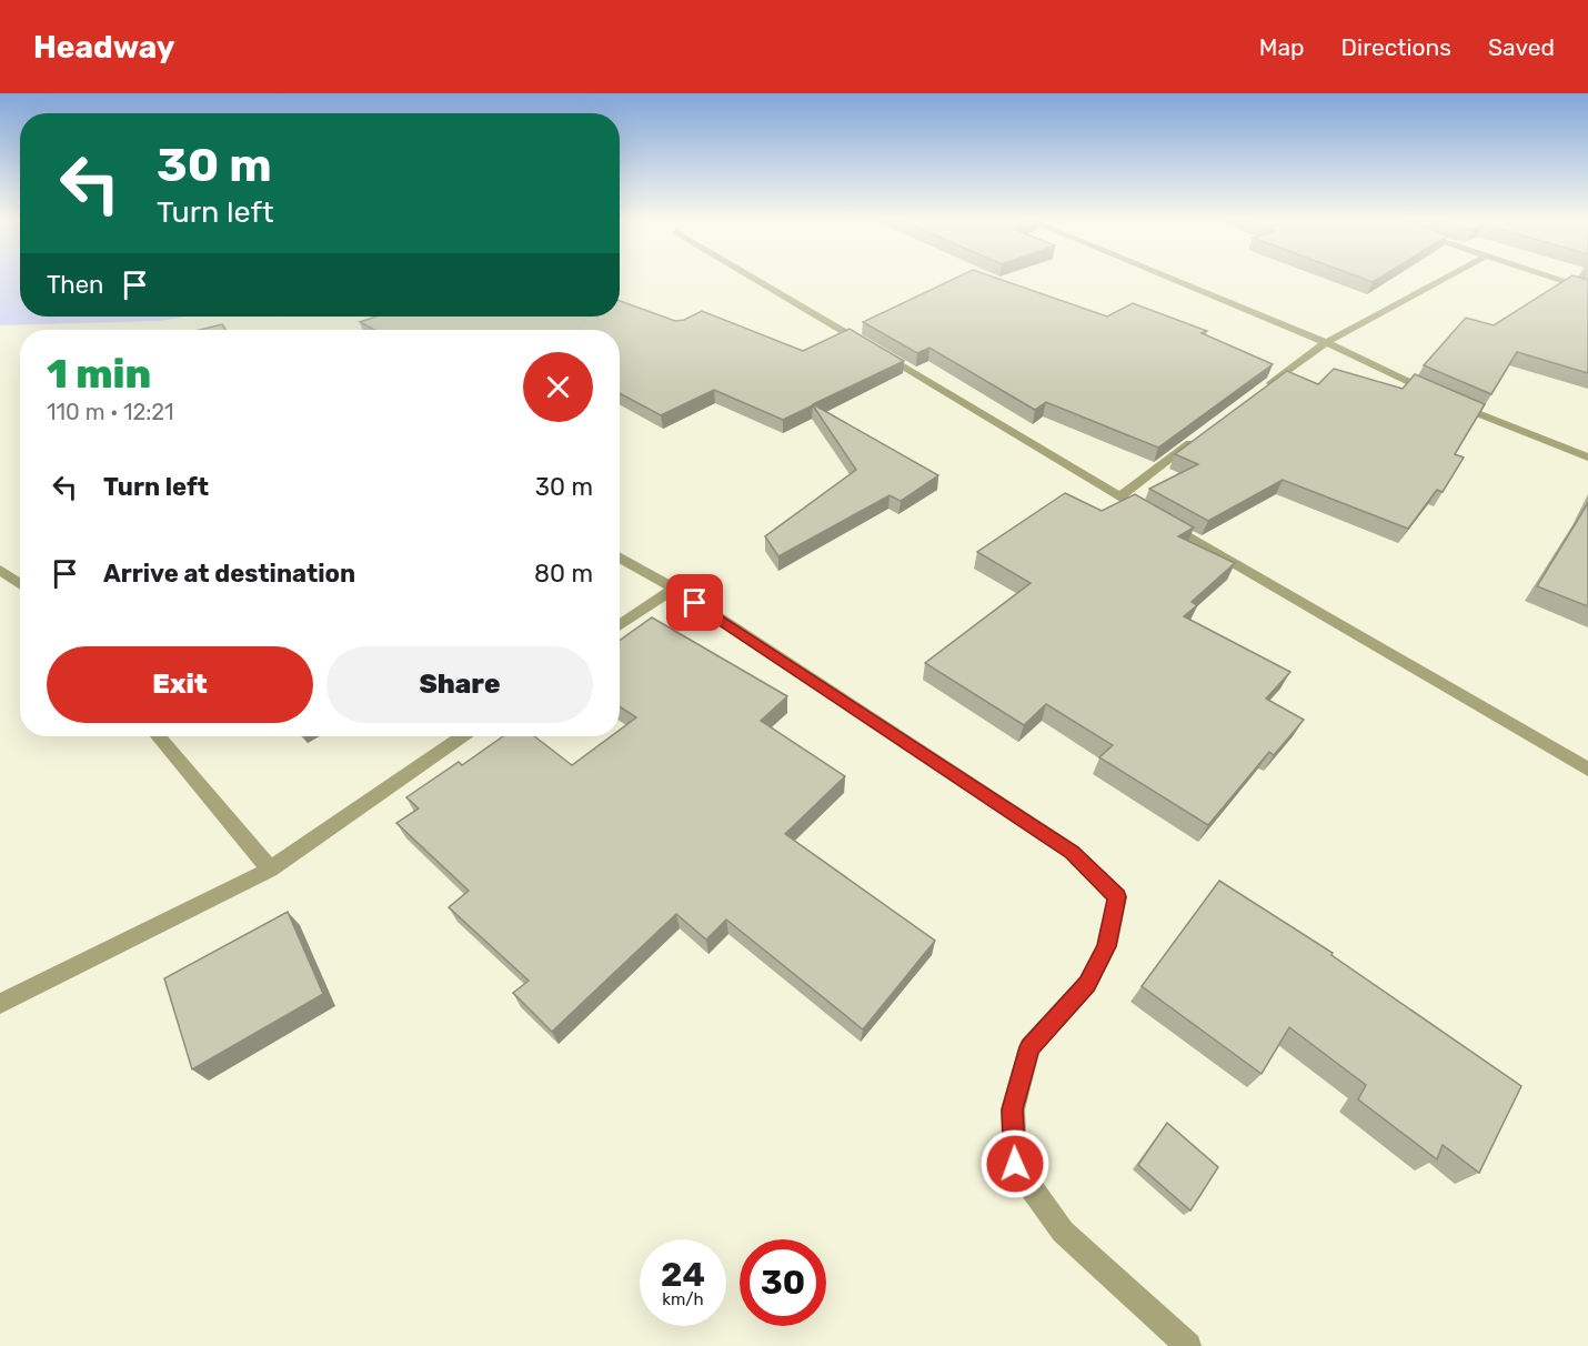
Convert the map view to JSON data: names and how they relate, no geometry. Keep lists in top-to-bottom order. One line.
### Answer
{"page":{"header":"Headway","nav":["Map","Directions","Saved"],"turn":["30 m","Turn left"],"then":"Then","heading":["1 min","110 m · 12:21"],"list":[{"name":"Turn left","value":"30 m"},{"name":"Arrive at destination","value":"80 m"}],"buttons":["Exit","Share"],"speed":"24 km/h","limit":"30"}}
